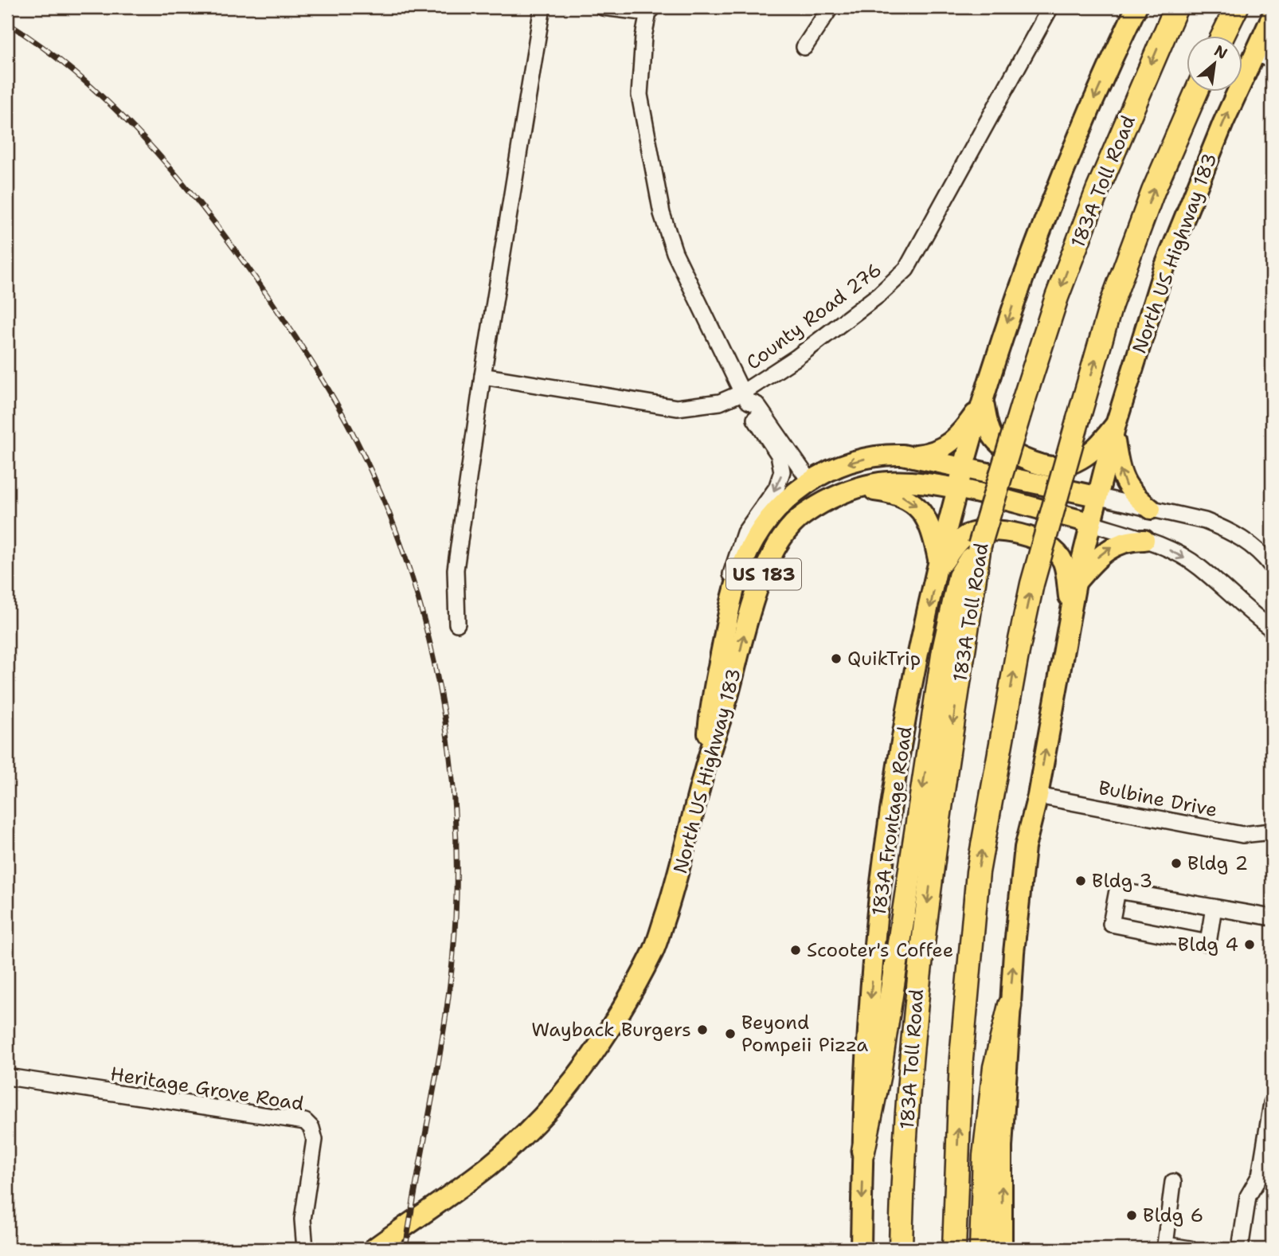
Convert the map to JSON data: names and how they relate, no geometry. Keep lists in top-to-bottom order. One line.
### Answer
{"streets":{"highway":["183A Toll Road"],"main road":["North US Highway 183","US 183","183A Frontage Road"],"street":["County Road 276","Bulbine Drive","Heritage Grove Road"]},"crossings":[["North US Highway 183","US 183"],["North US Highway 183","183A Frontage Road"],["US 183","183A Frontage Road"]],"places":["QuikTrip","Bldg 2","Bldg 3","Bldg 4","Scooter's Coffee","Wayback Burgers","Beyond Pompeii Pizza","Bldg 6"],"north":"top right"}
